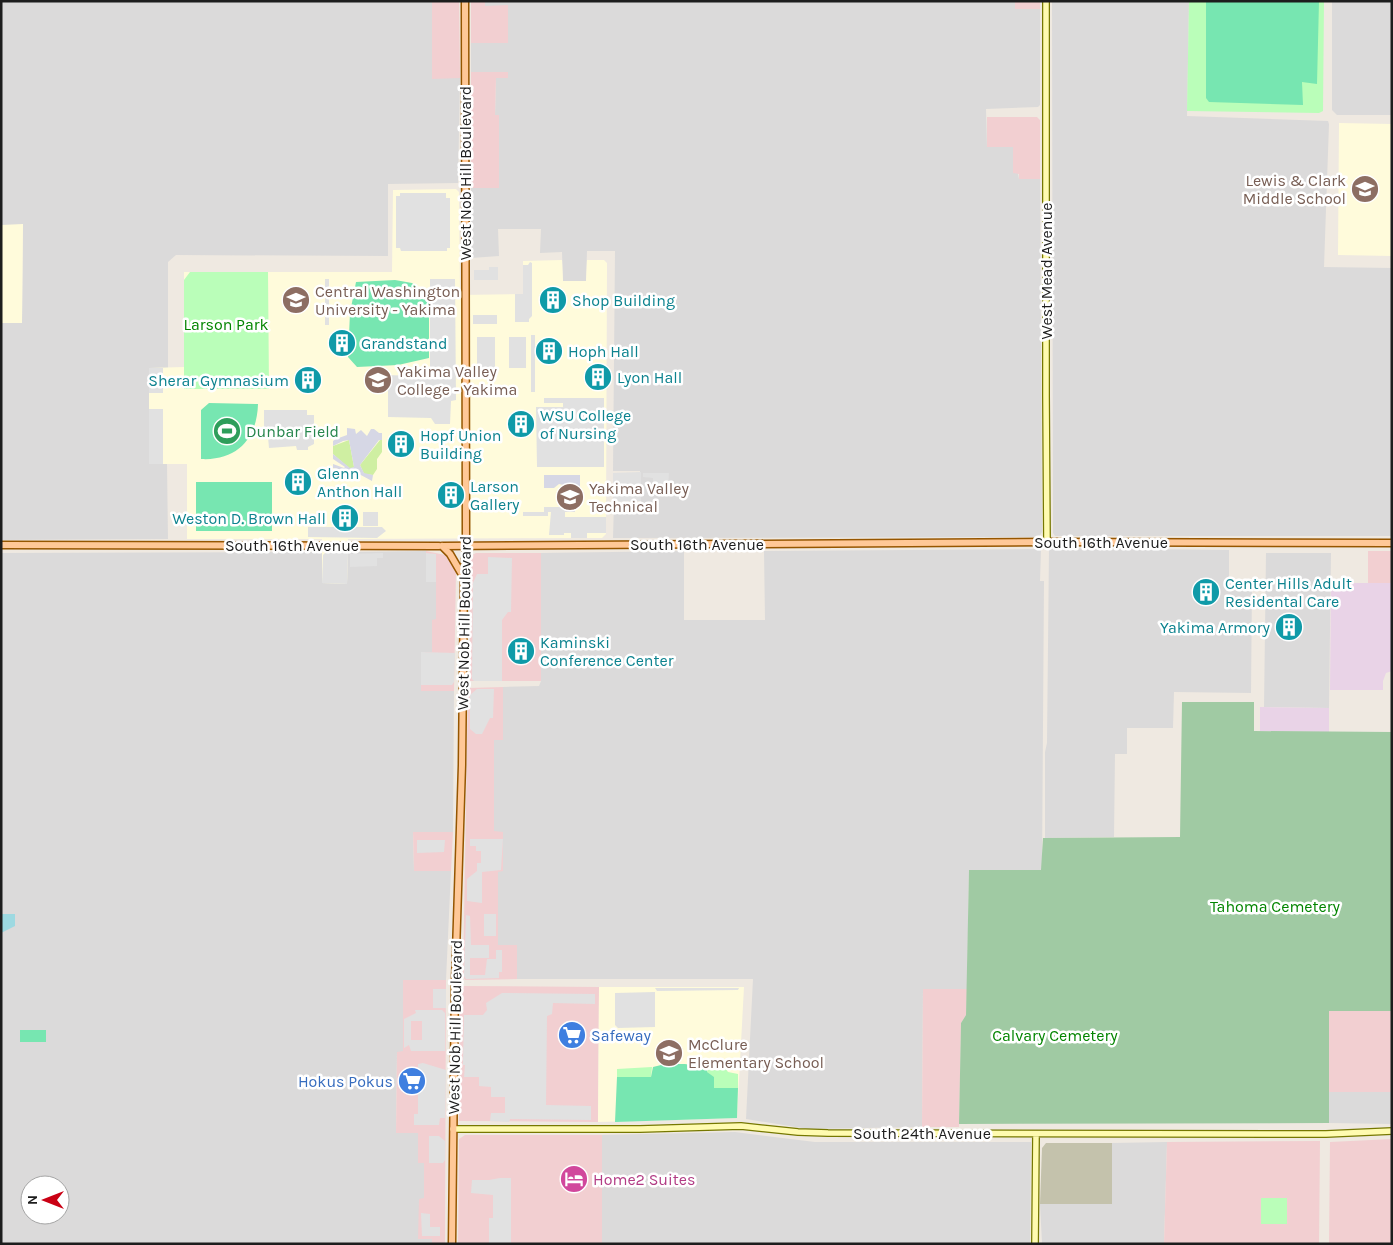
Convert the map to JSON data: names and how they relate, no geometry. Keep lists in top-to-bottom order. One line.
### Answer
{"streets":{"main road":["West Nob Hill Boulevard","South 16th Avenue"],"street":["West Mead Avenue","South 24th Avenue"]},"crossings":[["West Nob Hill Boulevard","South 16th Avenue"],["West Nob Hill Boulevard","South 24th Avenue"],["West Mead Avenue","South 16th Avenue"]],"parks":["Larson Park","Tahoma Cemetery","Calvary Cemetery"],"places":{"school or university":["Lewis & Clark Middle School","Central Washington University - Yakima","Yakima Valley College - Yakima","Yakima Valley Technical","McClure Elementary School"],"building":["Shop Building","Grandstand","Hoph Hall","Lyon Hall","Sherar Gymnasium","WSU College of Nursing","Hopf Union Building","Glenn Anthon Hall","Larson Gallery","Weston D. Brown Hall","Center Hills Adult Residental Care","Yakima Armory","Kaminski Conference Center"],"sports":["Dunbar Field"],"supermarket":["Safeway","Hokus Pokus"],"hotel":["Home2 Suites"]},"north":"left"}
